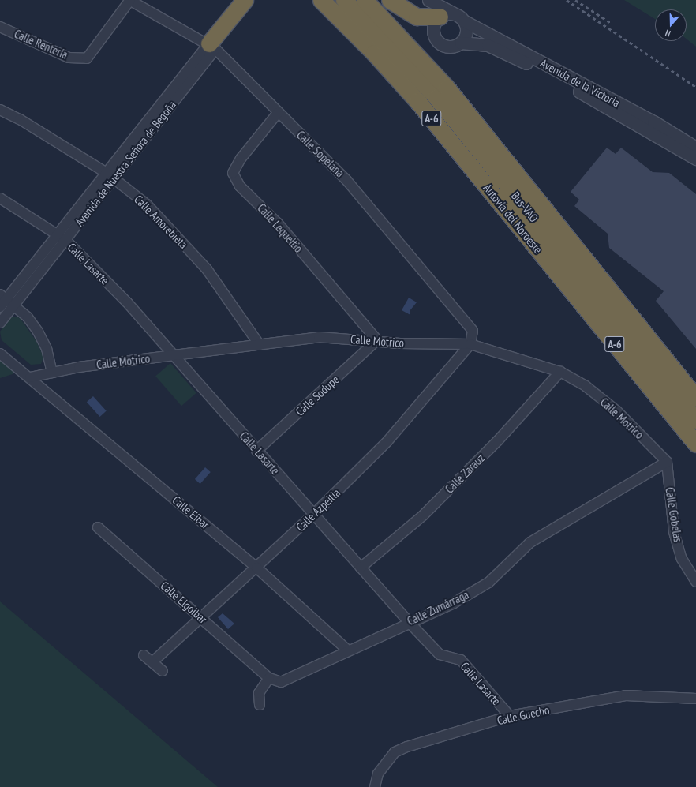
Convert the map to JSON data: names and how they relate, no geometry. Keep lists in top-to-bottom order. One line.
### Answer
{"streets":{"highway":["A-6","Bus-VAO","Autovía del Noroeste"],"street":["Calle Rentería","Avenida de la Victoria","Calle Sopelana","Avenida de Nuestra Señora de Begoña","Calle Amorebieta","Calle Lequeitio","Calle Lasarte","Calle Motrico","Calle Sodupe","Calle Zarauz","Calle Azpeitia","Calle Eibar","Calle Gobelas","Calle Elgoibar","Calle Zumárraga","Calle Guecho"]},"crossings":[["Calle Rentería","Calle Sopelana"],["Calle Sopelana","Avenida de Nuestra Señora de Begoña"],["Calle Sopelana","Calle Lequeitio"],["Calle Sopelana","Calle Motrico"],["Calle Sopelana","Calle Azpeitia"],["Avenida de Nuestra Señora de Begoña","Calle Amorebieta"],["Avenida de Nuestra Señora de Begoña","Calle Lasarte"],["Calle Amorebieta","Calle Motrico"],["Calle Lequeitio","Calle Motrico"],["Calle Lequeitio","Calle Sodupe"],["Calle Lasarte","Calle Motrico"],["Calle Lasarte","Calle Sodupe"],["Calle Lasarte","Calle Zarauz"],["Calle Lasarte","Calle Azpeitia"],["Calle Lasarte","Calle Zumárraga"],["Calle Lasarte","Calle Guecho"],["Calle Motrico","Calle Sodupe"],["Calle Motrico","Calle Zarauz"],["Calle Motrico","Calle Azpeitia"],["Calle Motrico","Calle Eibar"],["Calle Motrico","Calle Gobelas"],["Calle Motrico","Calle Zumárraga"],["Calle Azpeitia","Calle Eibar"],["Calle Azpeitia","Calle Elgoibar"],["Calle Eibar","Calle Zumárraga"],["Calle Gobelas","Calle Zumárraga"],["Calle Elgoibar","Calle Zumárraga"]],"north":"bottom"}
